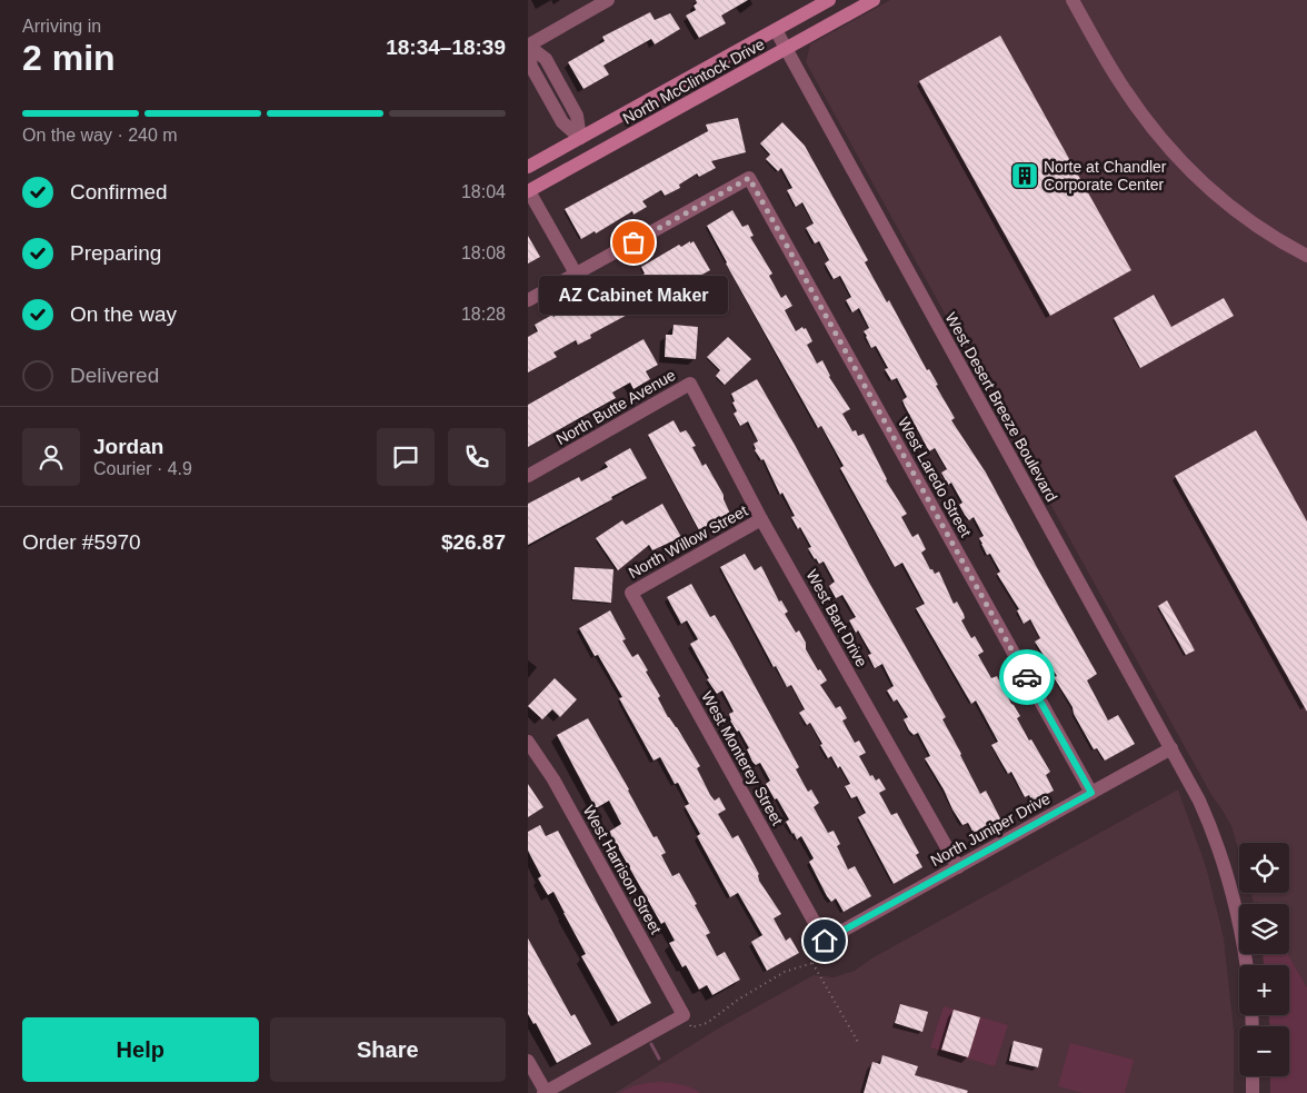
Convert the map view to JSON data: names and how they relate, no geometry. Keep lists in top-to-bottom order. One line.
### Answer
{"streets":{"main road":["North McClintock Drive"],"street":["North Butte Avenue","West Desert Breeze Boulevard","West Laredo Street","North Willow Street","West Bart Drive","West Monterey Street","North Juniper Drive","West Harrison Street"]},"crossings":[["North McClintock Drive","West Desert Breeze Boulevard"],["North Butte Avenue","West Bart Drive"],["West Desert Breeze Boulevard","North Juniper Drive"],["West Laredo Street","North Juniper Drive"],["North Willow Street","West Bart Drive"],["North Willow Street","West Monterey Street"],["West Bart Drive","North Juniper Drive"],["West Monterey Street","North Juniper Drive"]],"places":{"building":["Norte at Chandler Corporate Center"],"other":["AZ Cabinet Maker"]},"page":{"heading":["2 min","Arriving in","18:34–18:39"],"panel":["Jordan","Courier · 4.9","Order #5970","$26.87"],"bar":"On the way · 240 m","list":[["Confirmed","18:04"],["Preparing","18:08"],["On the way","18:28"],"Delivered"],"bubble":"AZ Cabinet Maker","map_buttons":["+","−"],"buttons":["Help","Share"]}}
